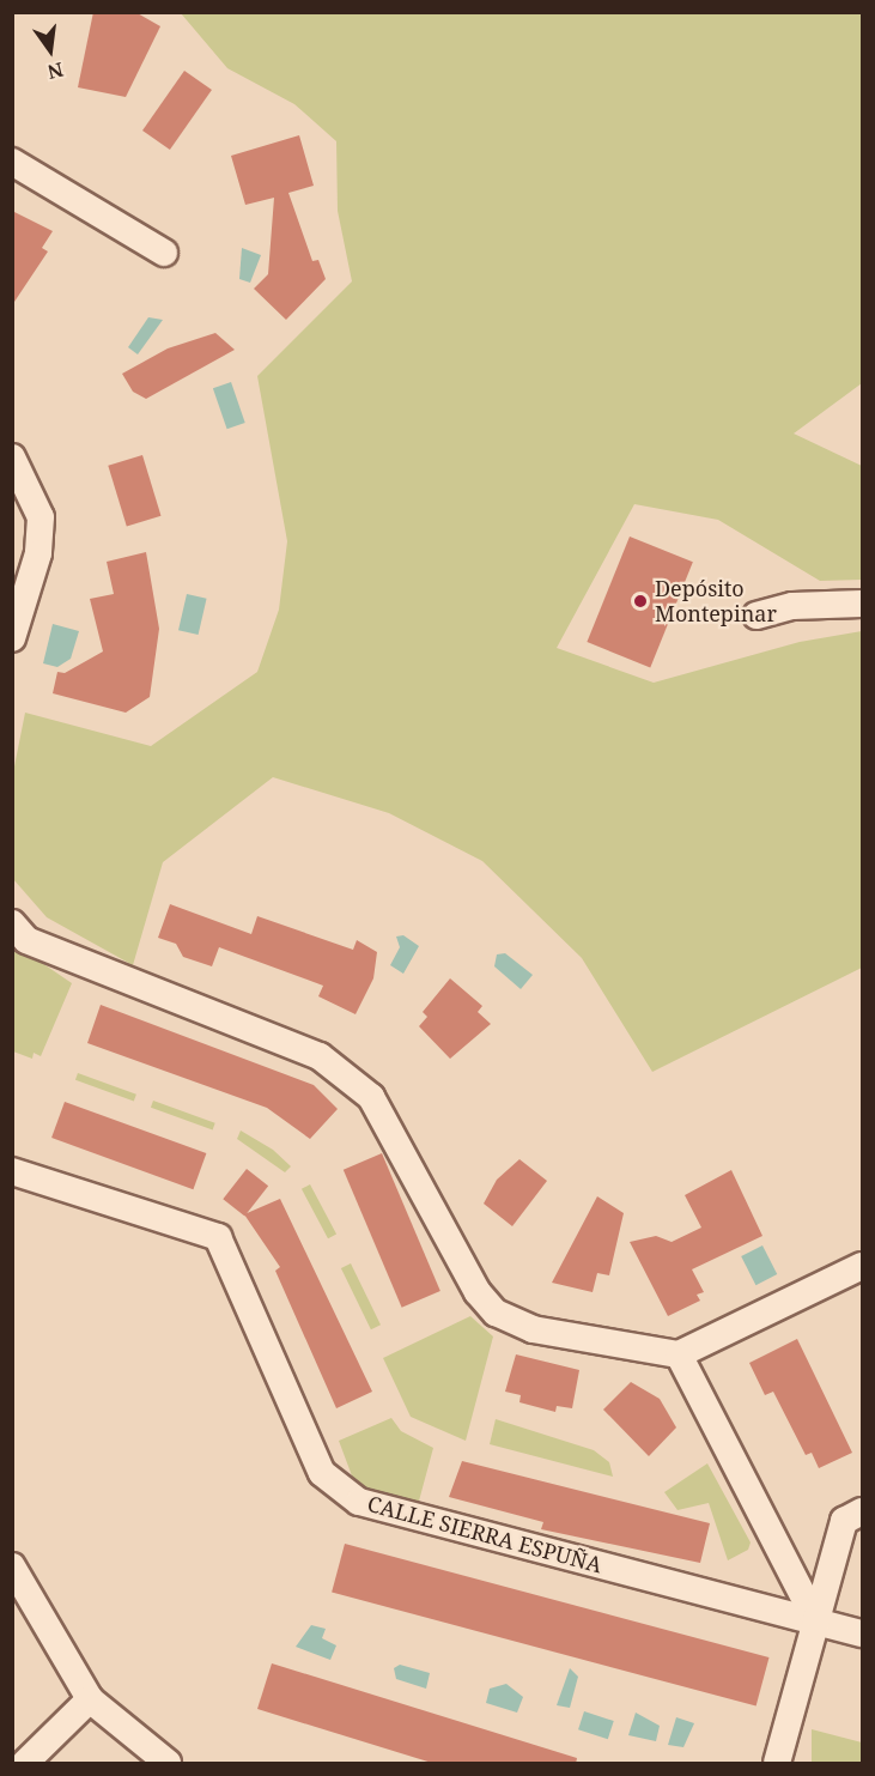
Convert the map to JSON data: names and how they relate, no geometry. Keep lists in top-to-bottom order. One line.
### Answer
{"streets":{"street":["CALLE SIERRA ESPUÑA"]},"places":["Depósito Montepinar"],"north":"bottom"}
